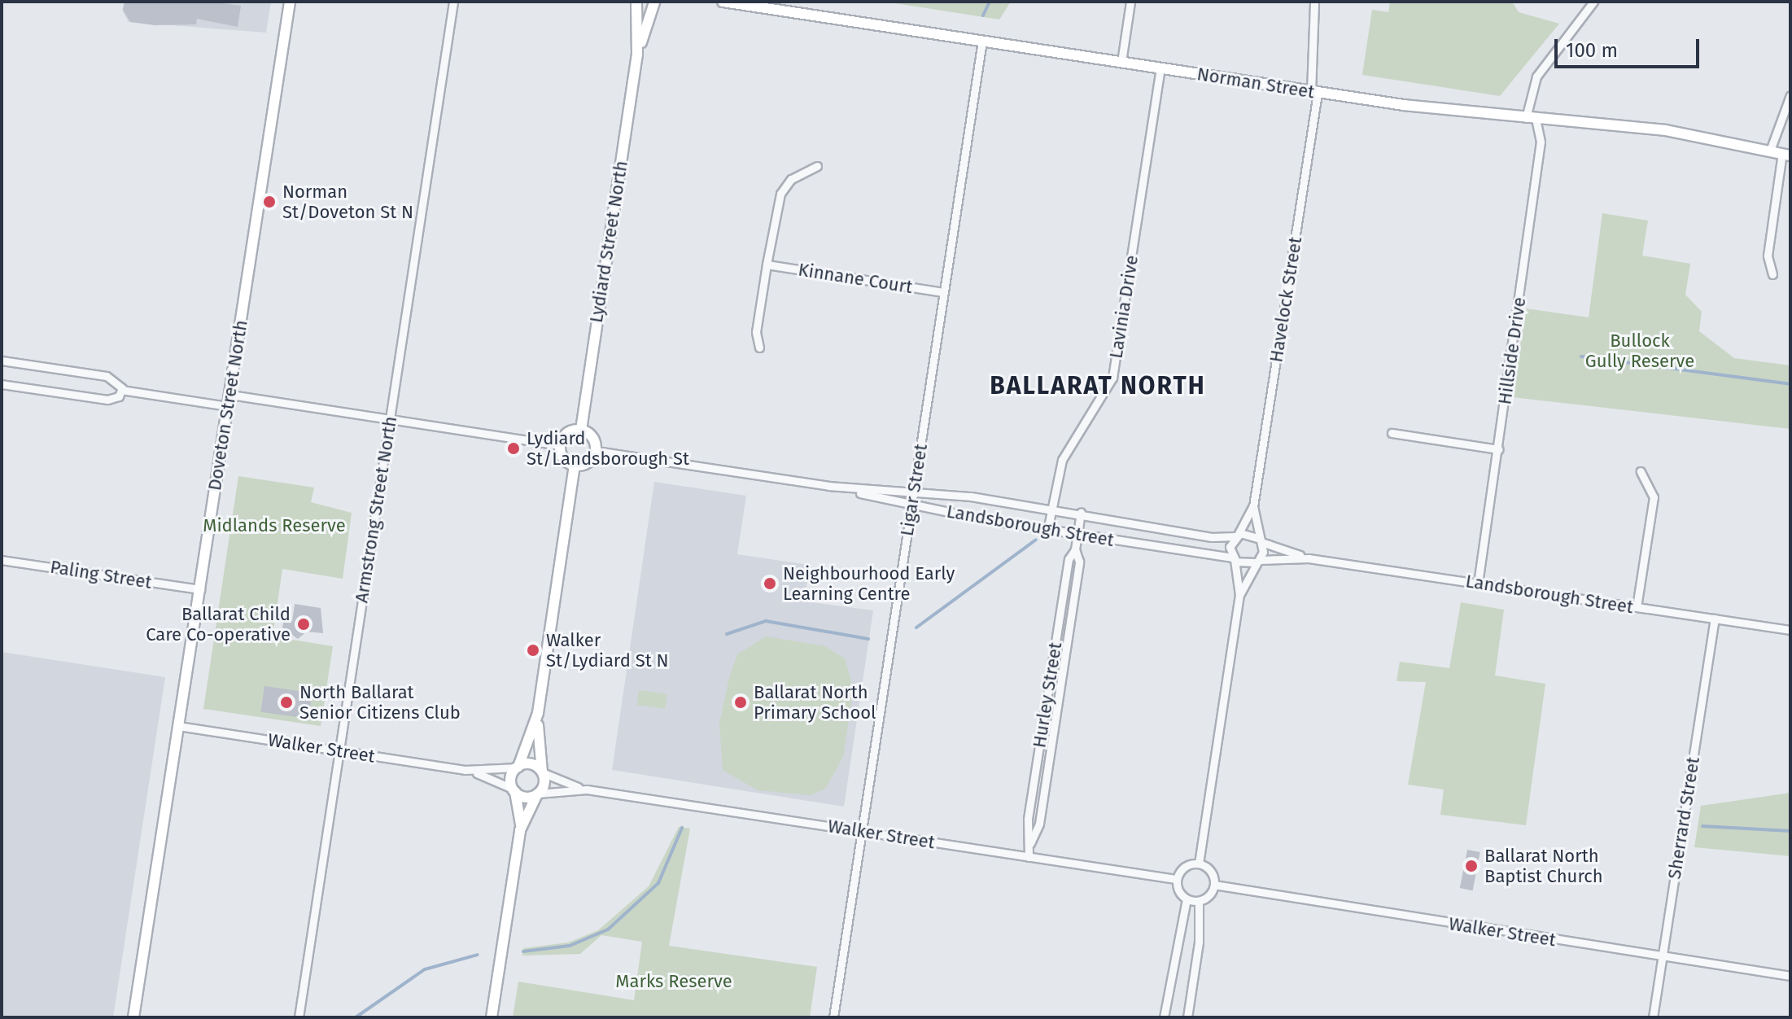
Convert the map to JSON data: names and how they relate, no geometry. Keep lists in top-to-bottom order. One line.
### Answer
{"streets":{"street":["Norman Street","Lydiard Street North","Kinnane Court","Havelock Street","Lavinia Drive","Hillside Drive","Doveton Street North","Ligar Street","Armstrong Street North","Landsborough Street","Paling Street","Hurley Street","Walker Street","Sherrard Street"]},"crossings":[["Norman Street","Havelock Street"],["Norman Street","Lavinia Drive"],["Norman Street","Hillside Drive"],["Norman Street","Ligar Street"],["Lydiard Street North","Landsborough Street"],["Kinnane Court","Ligar Street"],["Havelock Street","Landsborough Street"],["Lavinia Drive","Landsborough Street"],["Hillside Drive","Landsborough Street"],["Doveton Street North","Paling Street"],["Doveton Street North","Walker Street"],["Ligar Street","Landsborough Street"],["Ligar Street","Walker Street"],["Armstrong Street North","Walker Street"],["Landsborough Street","Hurley Street"],["Landsborough Street","Sherrard Street"],["Hurley Street","Walker Street"],["Walker Street","Sherrard Street"]],"districts":["BALLARAT NORTH"],"parks":["Bullock Gully Reserve","Midlands Reserve","Marks Reserve"],"places":["Norman St/Doveton St N","Lydiard St/Landsborough St","Neighbourhood Early Learning Centre","Ballarat Child Care Co-operative","Walker St/Lydiard St N","North Ballarat Senior Citizens Club","Ballarat North Primary School","Ballarat North Baptist Church"],"scale_bar":"100 m"}
